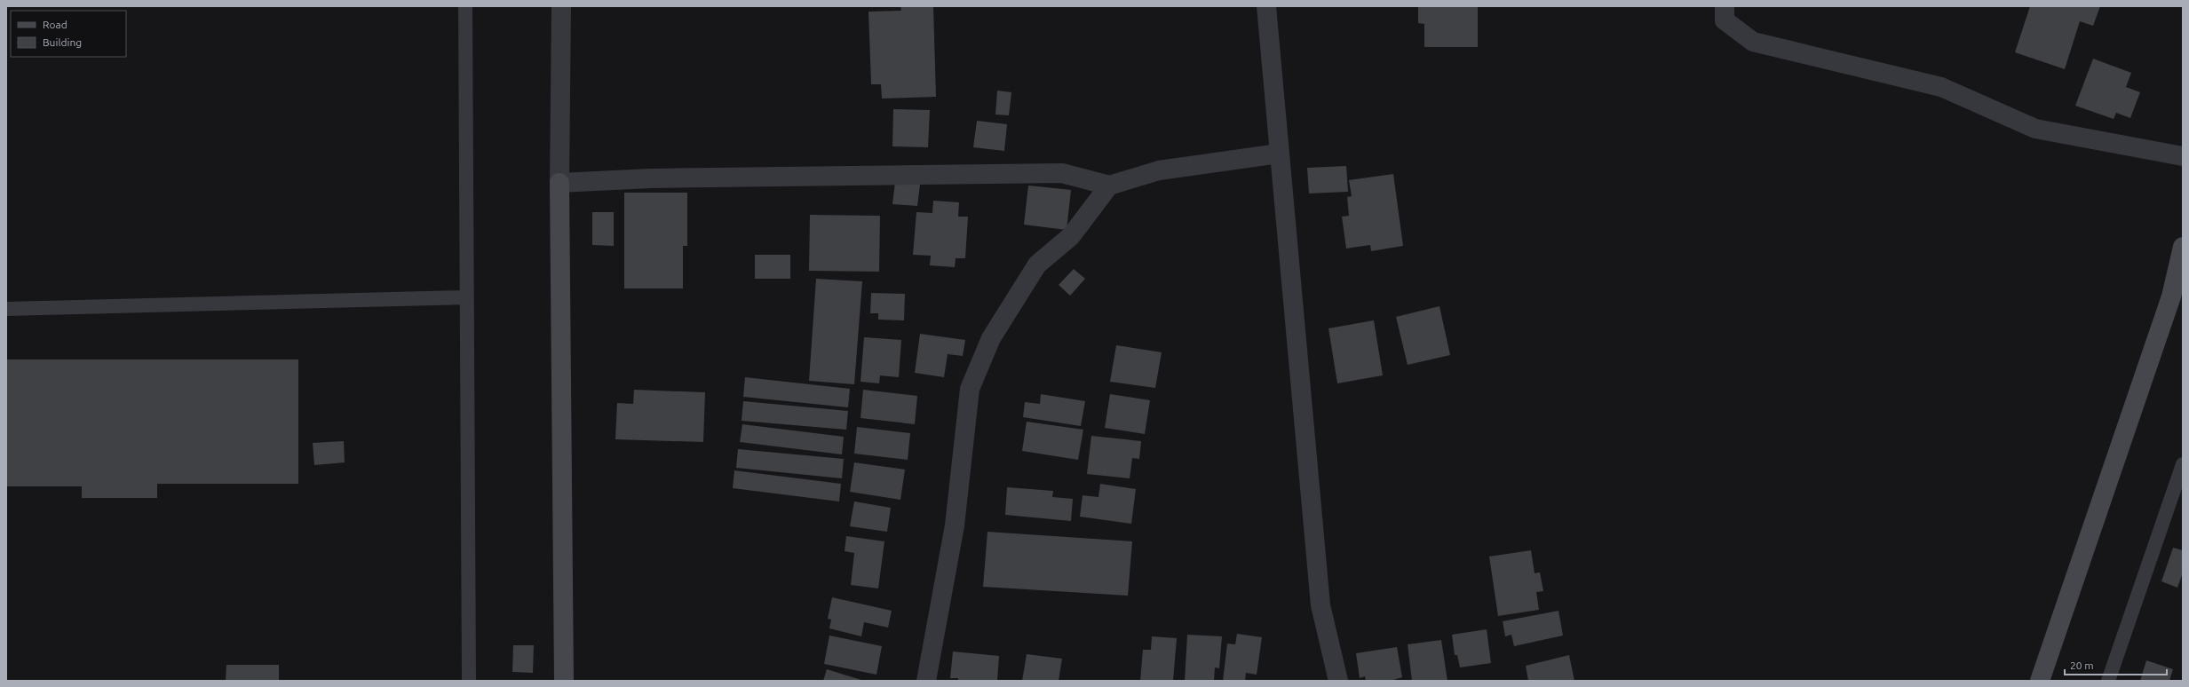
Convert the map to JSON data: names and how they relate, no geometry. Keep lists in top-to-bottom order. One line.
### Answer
{"legend":["Road","Building"],"scale_bar":"20 m"}
